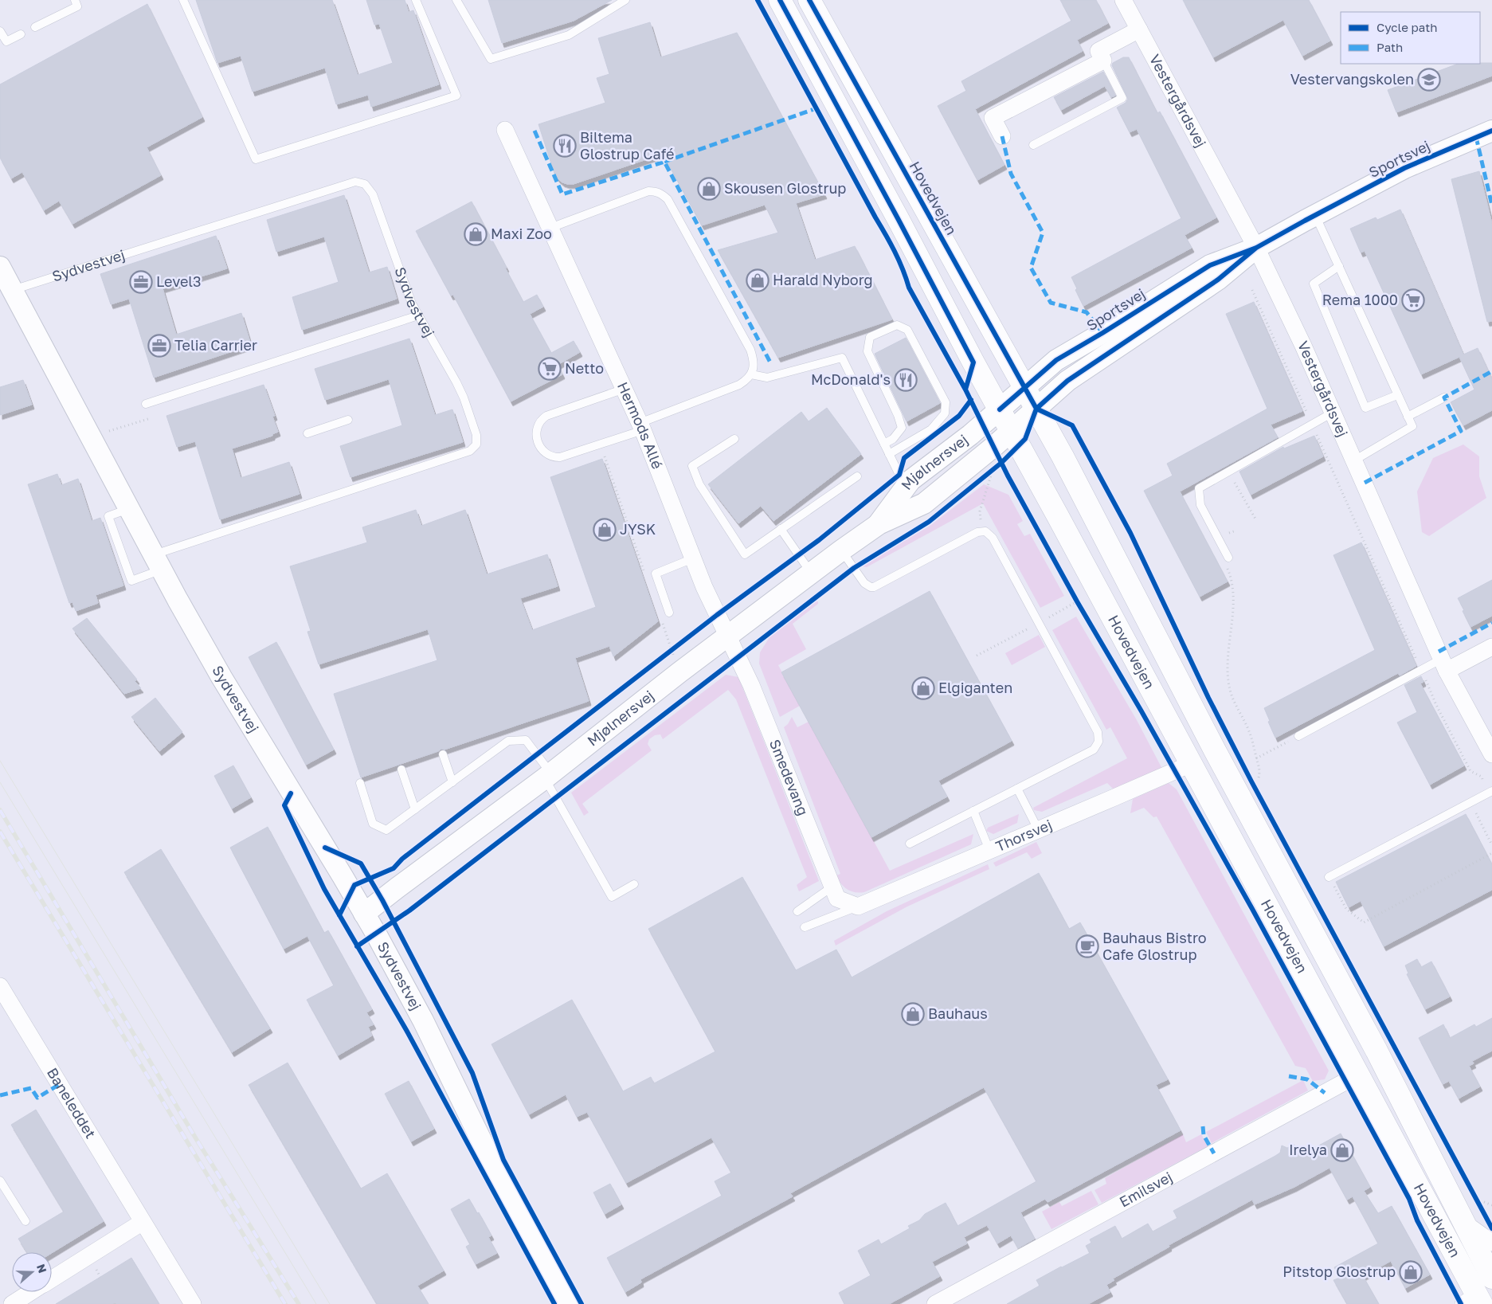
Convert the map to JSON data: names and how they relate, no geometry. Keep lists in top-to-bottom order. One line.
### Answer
{"streets":{"main road":["Hovedvejen"],"street":["Vestergårdsvej","Sportsvej","Sydvestvej","Hermods Allé","Mjølnersvej","Smedevang","Thorsvej","Baneleddet","Emilsvej"]},"crossings":[["Vestergårdsvej","Sportsvej"],["Sportsvej","Hovedvejen"],["Sportsvej","Mjølnersvej"],["Hovedvejen","Mjølnersvej"],["Hovedvejen","Thorsvej"],["Hovedvejen","Emilsvej"],["Sydvestvej","Mjølnersvej"],["Hermods Allé","Mjølnersvej"],["Hermods Allé","Smedevang"],["Mjølnersvej","Smedevang"],["Smedevang","Thorsvej"]],"places":{"school or university":["Vestervangskolen"],"restaurant":["Biltema Glostrup Café","McDonald's"],"shop":["Skousen Glostrup","Maxi Zoo","Harald Nyborg","JYSK","Elgiganten","Bauhaus","Irelya","Pitstop Glostrup"],"office":["Level3","Telia Carrier"],"supermarket":["Rema 1000","Netto"],"cafe":["Bauhaus Bistro Cafe Glostrup"]},"legend":["Cycle path","Path"],"north":"right"}
